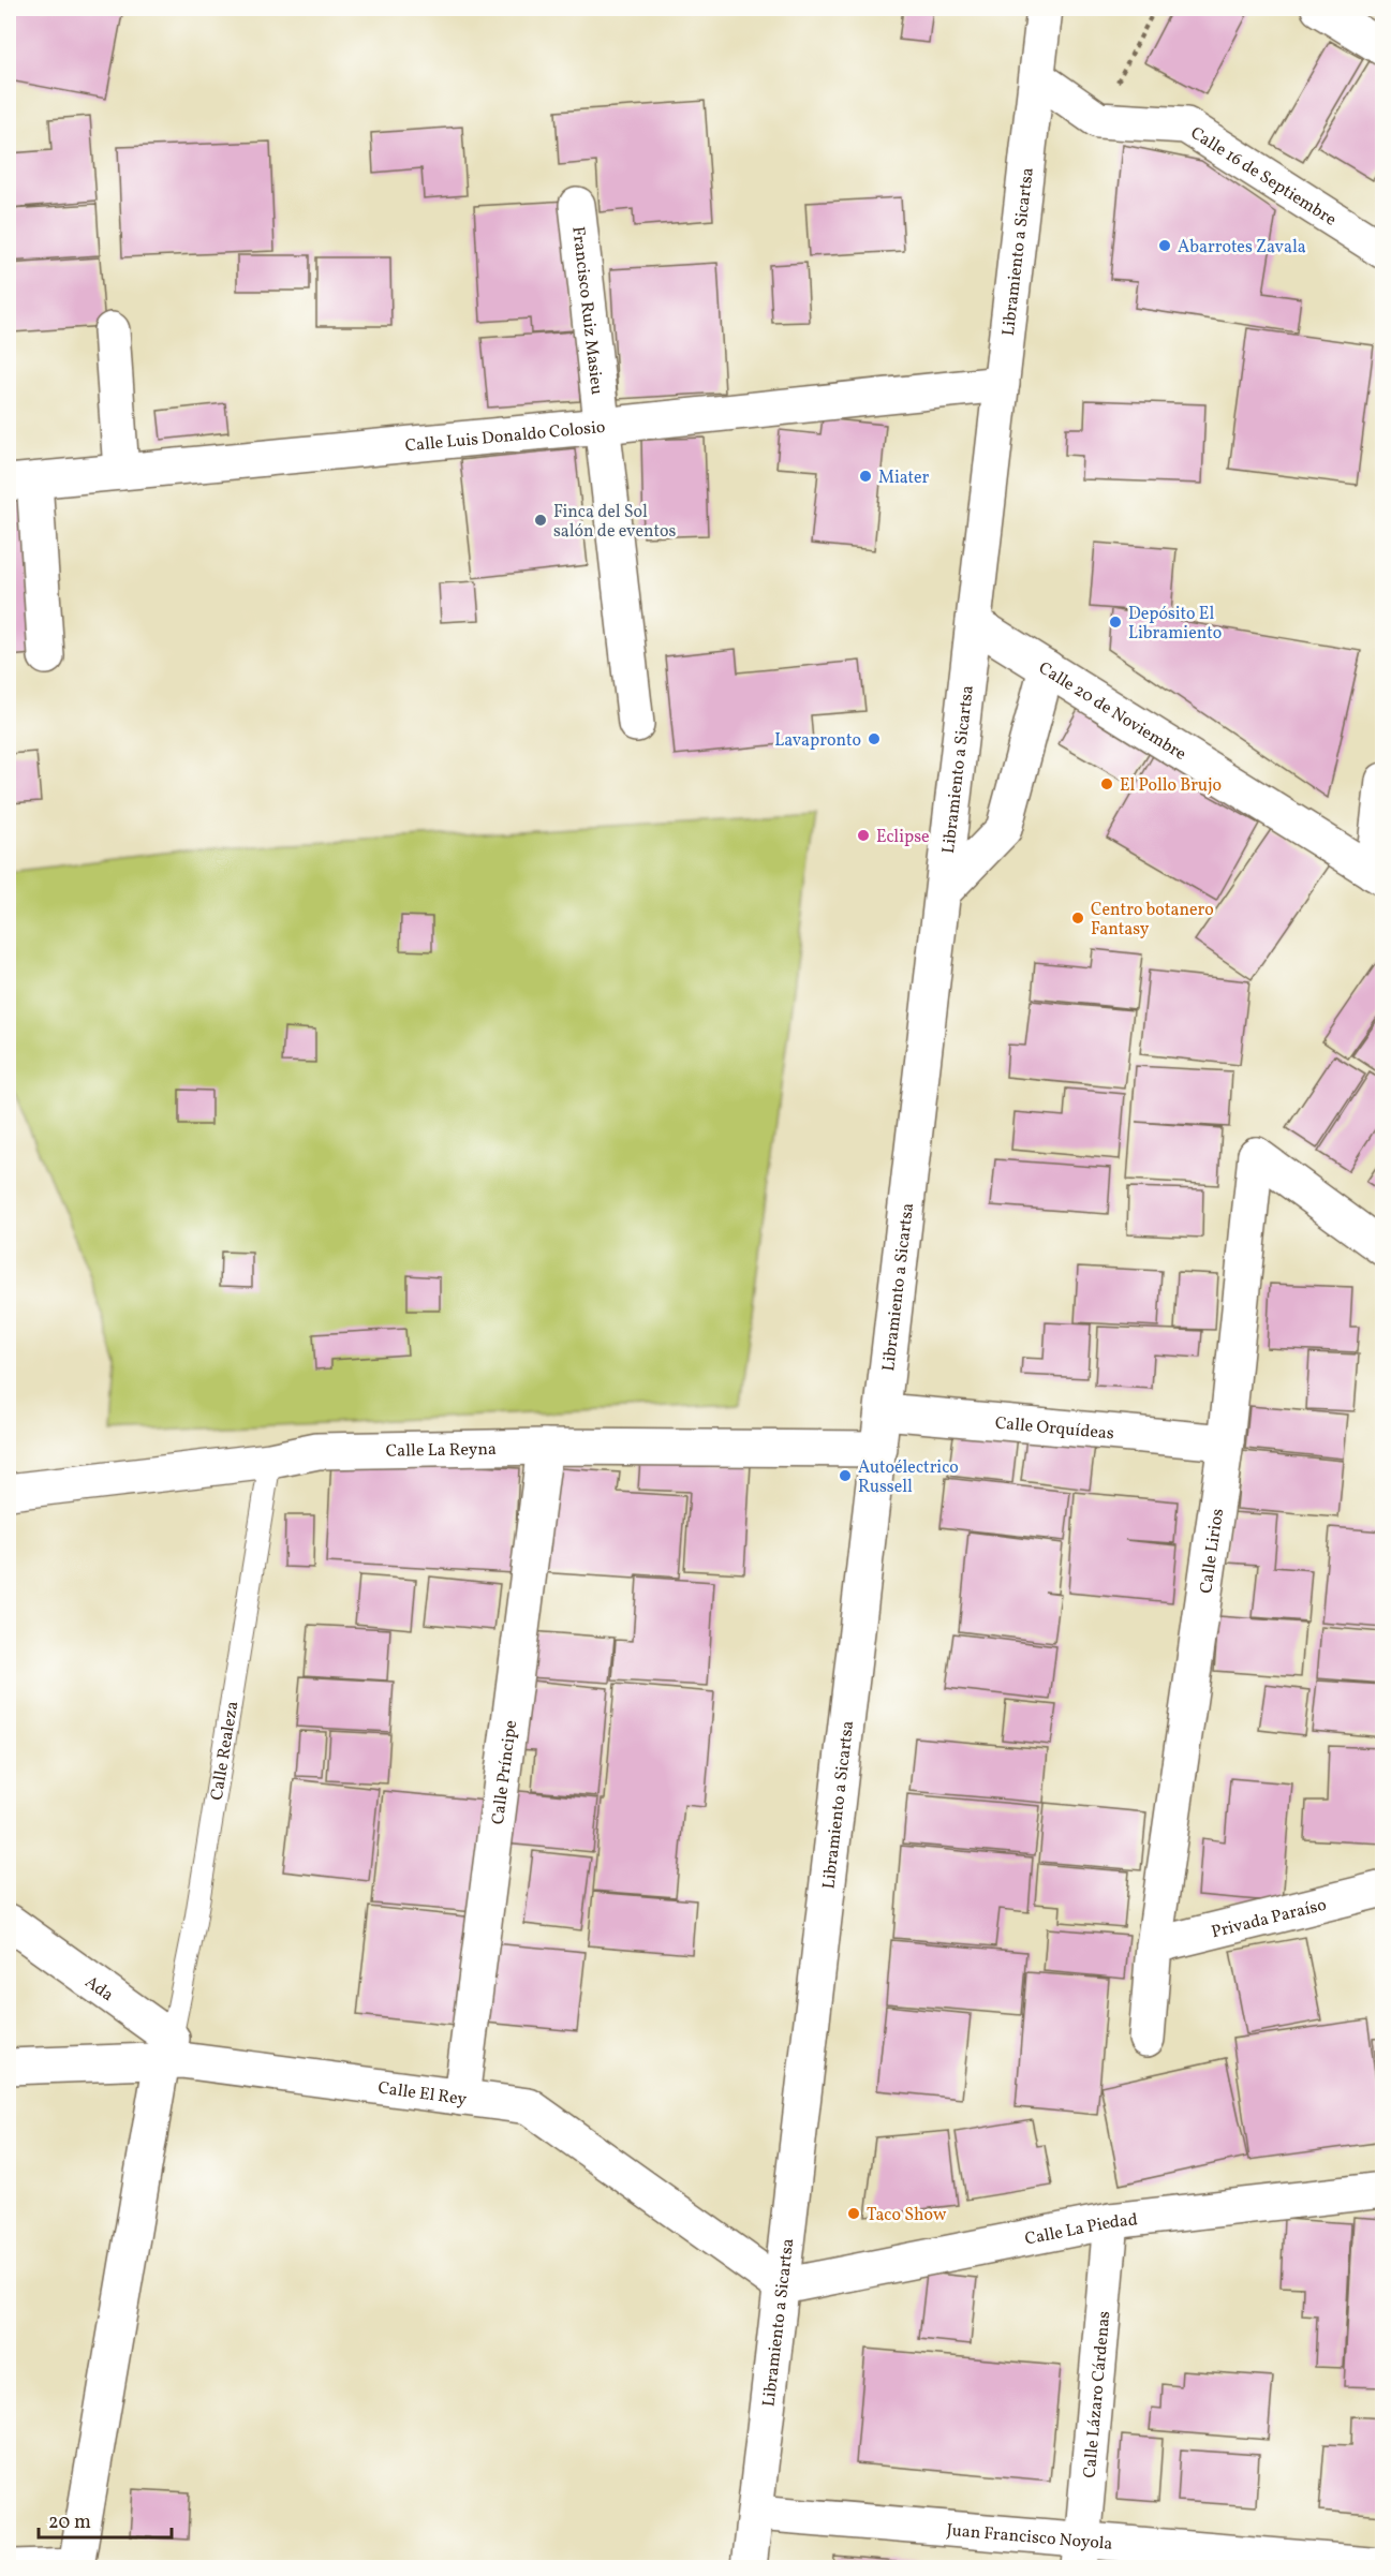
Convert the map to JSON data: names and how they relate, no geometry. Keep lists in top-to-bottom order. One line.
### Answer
{"streets":{"street":["Calle 16 de Septiembre","Libramiento a Sicartsa","Francisco Ruiz Masieu","Calle Luis Donaldo Colosio","Calle 20 de Noviembre","Calle Orquídeas","Calle La Reyna","Calle Lirios","Calle Príncipe","Privada Paraíso","Ada","Calle El Rey","Calle La Piedad","Calle Lázaro Cárdenas","Juan Francisco Noyola"],"lane":["Calle Realeza"]},"crossings":[["Libramiento a Sicartsa","Calle Luis Donaldo Colosio"],["Libramiento a Sicartsa","Calle 20 de Noviembre"],["Libramiento a Sicartsa","Calle Orquídeas"],["Libramiento a Sicartsa","Calle La Reyna"],["Libramiento a Sicartsa","Calle El Rey"],["Libramiento a Sicartsa","Calle La Piedad"],["Libramiento a Sicartsa","Juan Francisco Noyola"],["Francisco Ruiz Masieu","Calle Luis Donaldo Colosio"],["Calle Orquídeas","Calle Lirios"],["Calle La Reyna","Calle Realeza"],["Calle La Reyna","Calle Príncipe"],["Calle Lirios","Privada Paraíso"],["Calle Realeza","Ada"],["Calle Realeza","Calle El Rey"],["Calle Príncipe","Calle El Rey"],["Ada","Calle El Rey"],["Calle El Rey","Calle La Piedad"],["Calle La Piedad","Calle Lázaro Cárdenas"],["Calle Lázaro Cárdenas","Juan Francisco Noyola"]],"places":["Abarrotes Zavala","Miater","Finca del Sol salón de eventos","Depósito El Libramiento","Lavapronto","El Pollo Brujo","Eclipse","Centro botanero Fantasy","Autoélectrico Russell","Taco Show"],"scale_bar":"20 m"}
